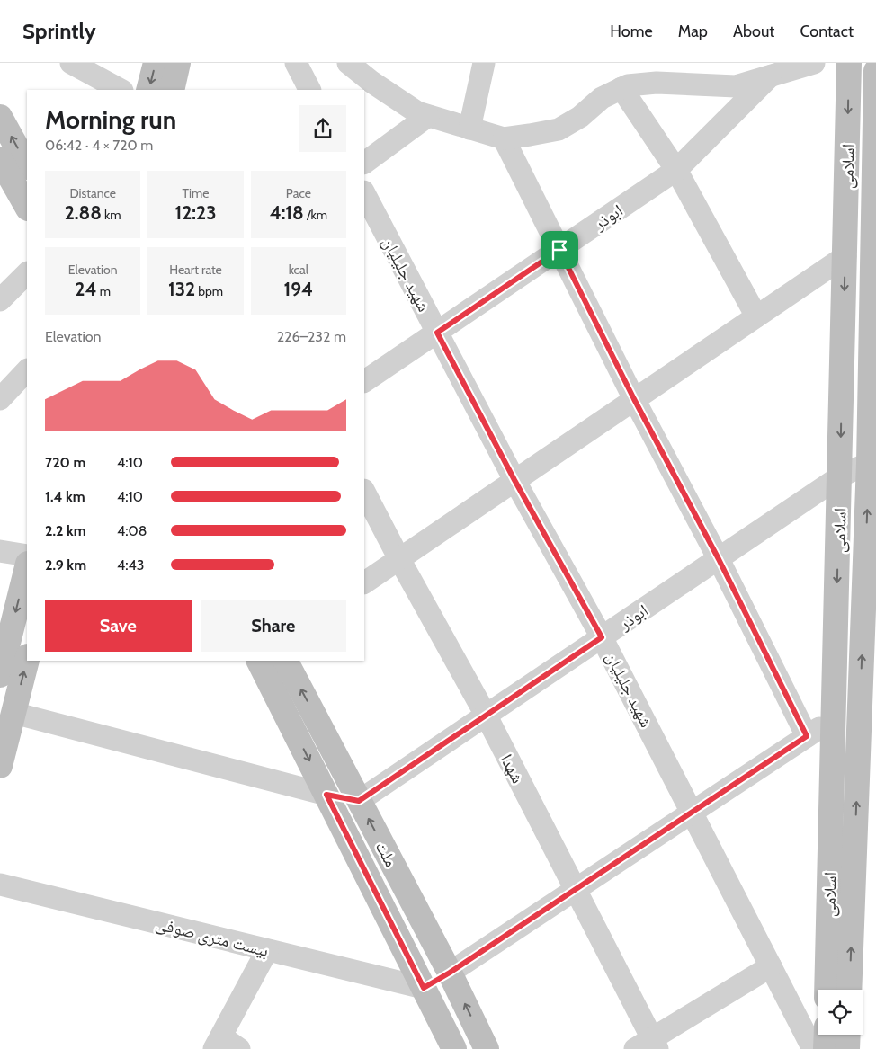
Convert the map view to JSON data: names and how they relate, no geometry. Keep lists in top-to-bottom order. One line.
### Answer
{"streets":{"street":["اسلامی","ابوذر","شهید جلیلیان","شهدا","ملت","بیست متری صوفی"]},"crossings":[["اسلامی","ابوذر"],["ابوذر","شهید جلیلیان"],["ابوذر","شهدا"],["ابوذر","ملت"],["ملت","بیست متری صوفی"]],"page":{"header":"Sprintly","nav":["Home","Map","About","Contact"],"heading":["Morning run","06:42 · 4 × 720 m"],"stats":[["Distance","2.88 km"],["Time","12:23"],["Pace","4:18 /km"],["Elevation","24 m"],["Heart rate","132 bpm"],["kcal","194"]],"chart":["Elevation","226–232 m"],"list":[{"name":"720 m","note":"4:10"},{"name":"1.4 km","note":"4:10"},{"name":"2.2 km","note":"4:08"},{"name":"2.9 km","note":"4:43"}],"buttons":["Save","Share"]}}
